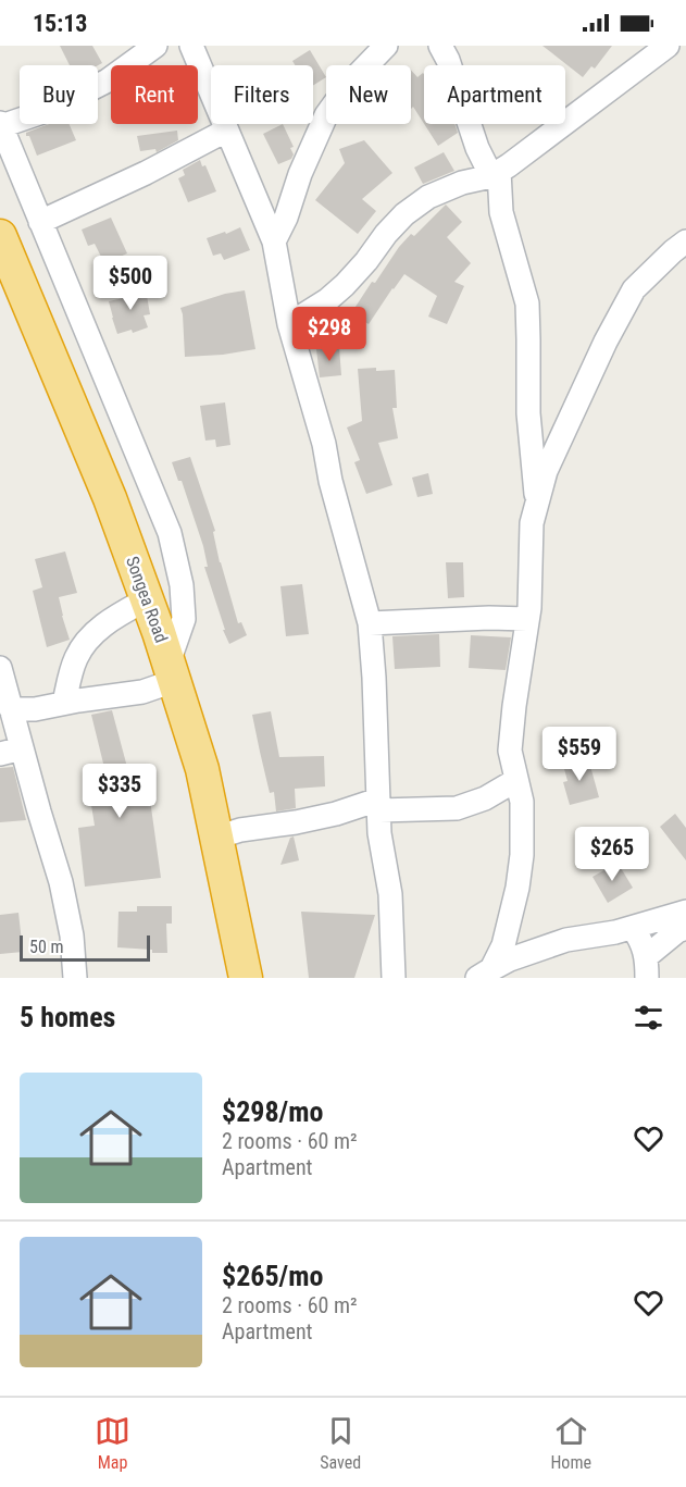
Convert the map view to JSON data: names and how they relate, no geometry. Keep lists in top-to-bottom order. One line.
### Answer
{"streets":{"highway":["Songea Road"]},"scale_bar":"50 m","page":{"status":"15:13","chip":["Buy","Rent","Filters","New","Apartment"],"price":["$500","$298","$559","$335","$265"],"scale":"50 m","heading":"5 homes","list":[{"name":"$298/mo","note":"2 rooms · 60 m² · Apartment"},{"name":"$265/mo","note":"2 rooms · 60 m² · Apartment"}],"tabs":["Map","Saved","Home"]}}
